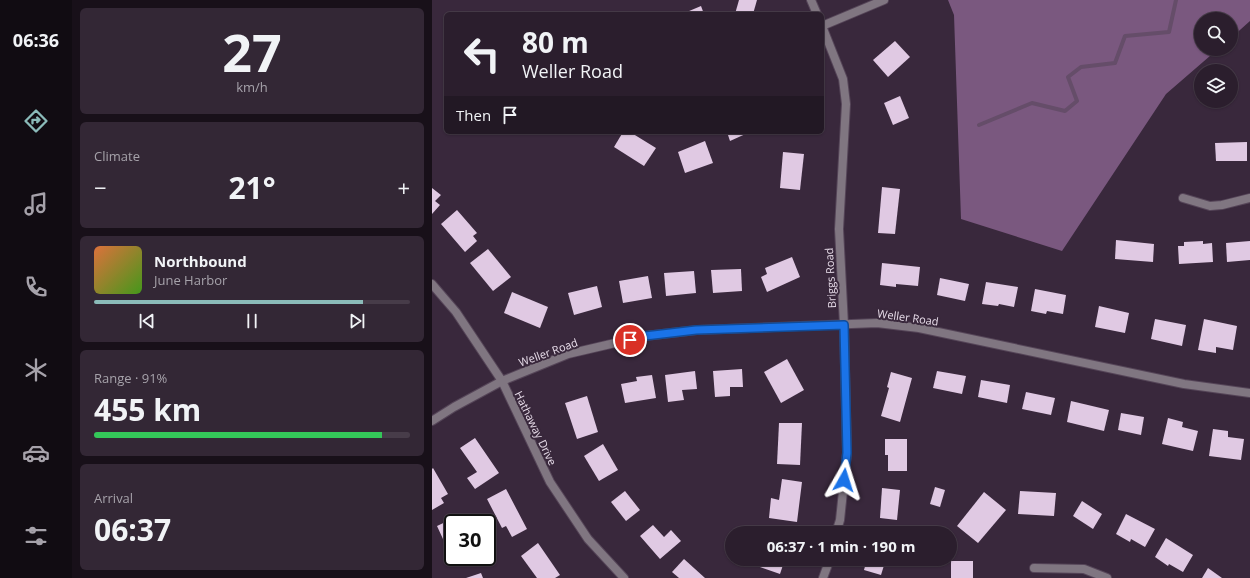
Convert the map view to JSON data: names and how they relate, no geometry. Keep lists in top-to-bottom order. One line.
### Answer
{"streets":{"street":["Briggs Road","Weller Road","Hathaway Drive"]},"crossings":[["Briggs Road","Weller Road"],["Weller Road","Hathaway Drive"]],"page":{"tabs":"06:36","tile":[["27","km/h"],"Climate",["Range · 91%","455 km"],["Arrival","06:37"]],"turn":["80 m","Weller Road"],"then":"Then","heat":["−","21°","+"],"song":["Northbound","June Harbor"],"limit":"30","trip":"06:37 · 1 min · 190 m"}}
